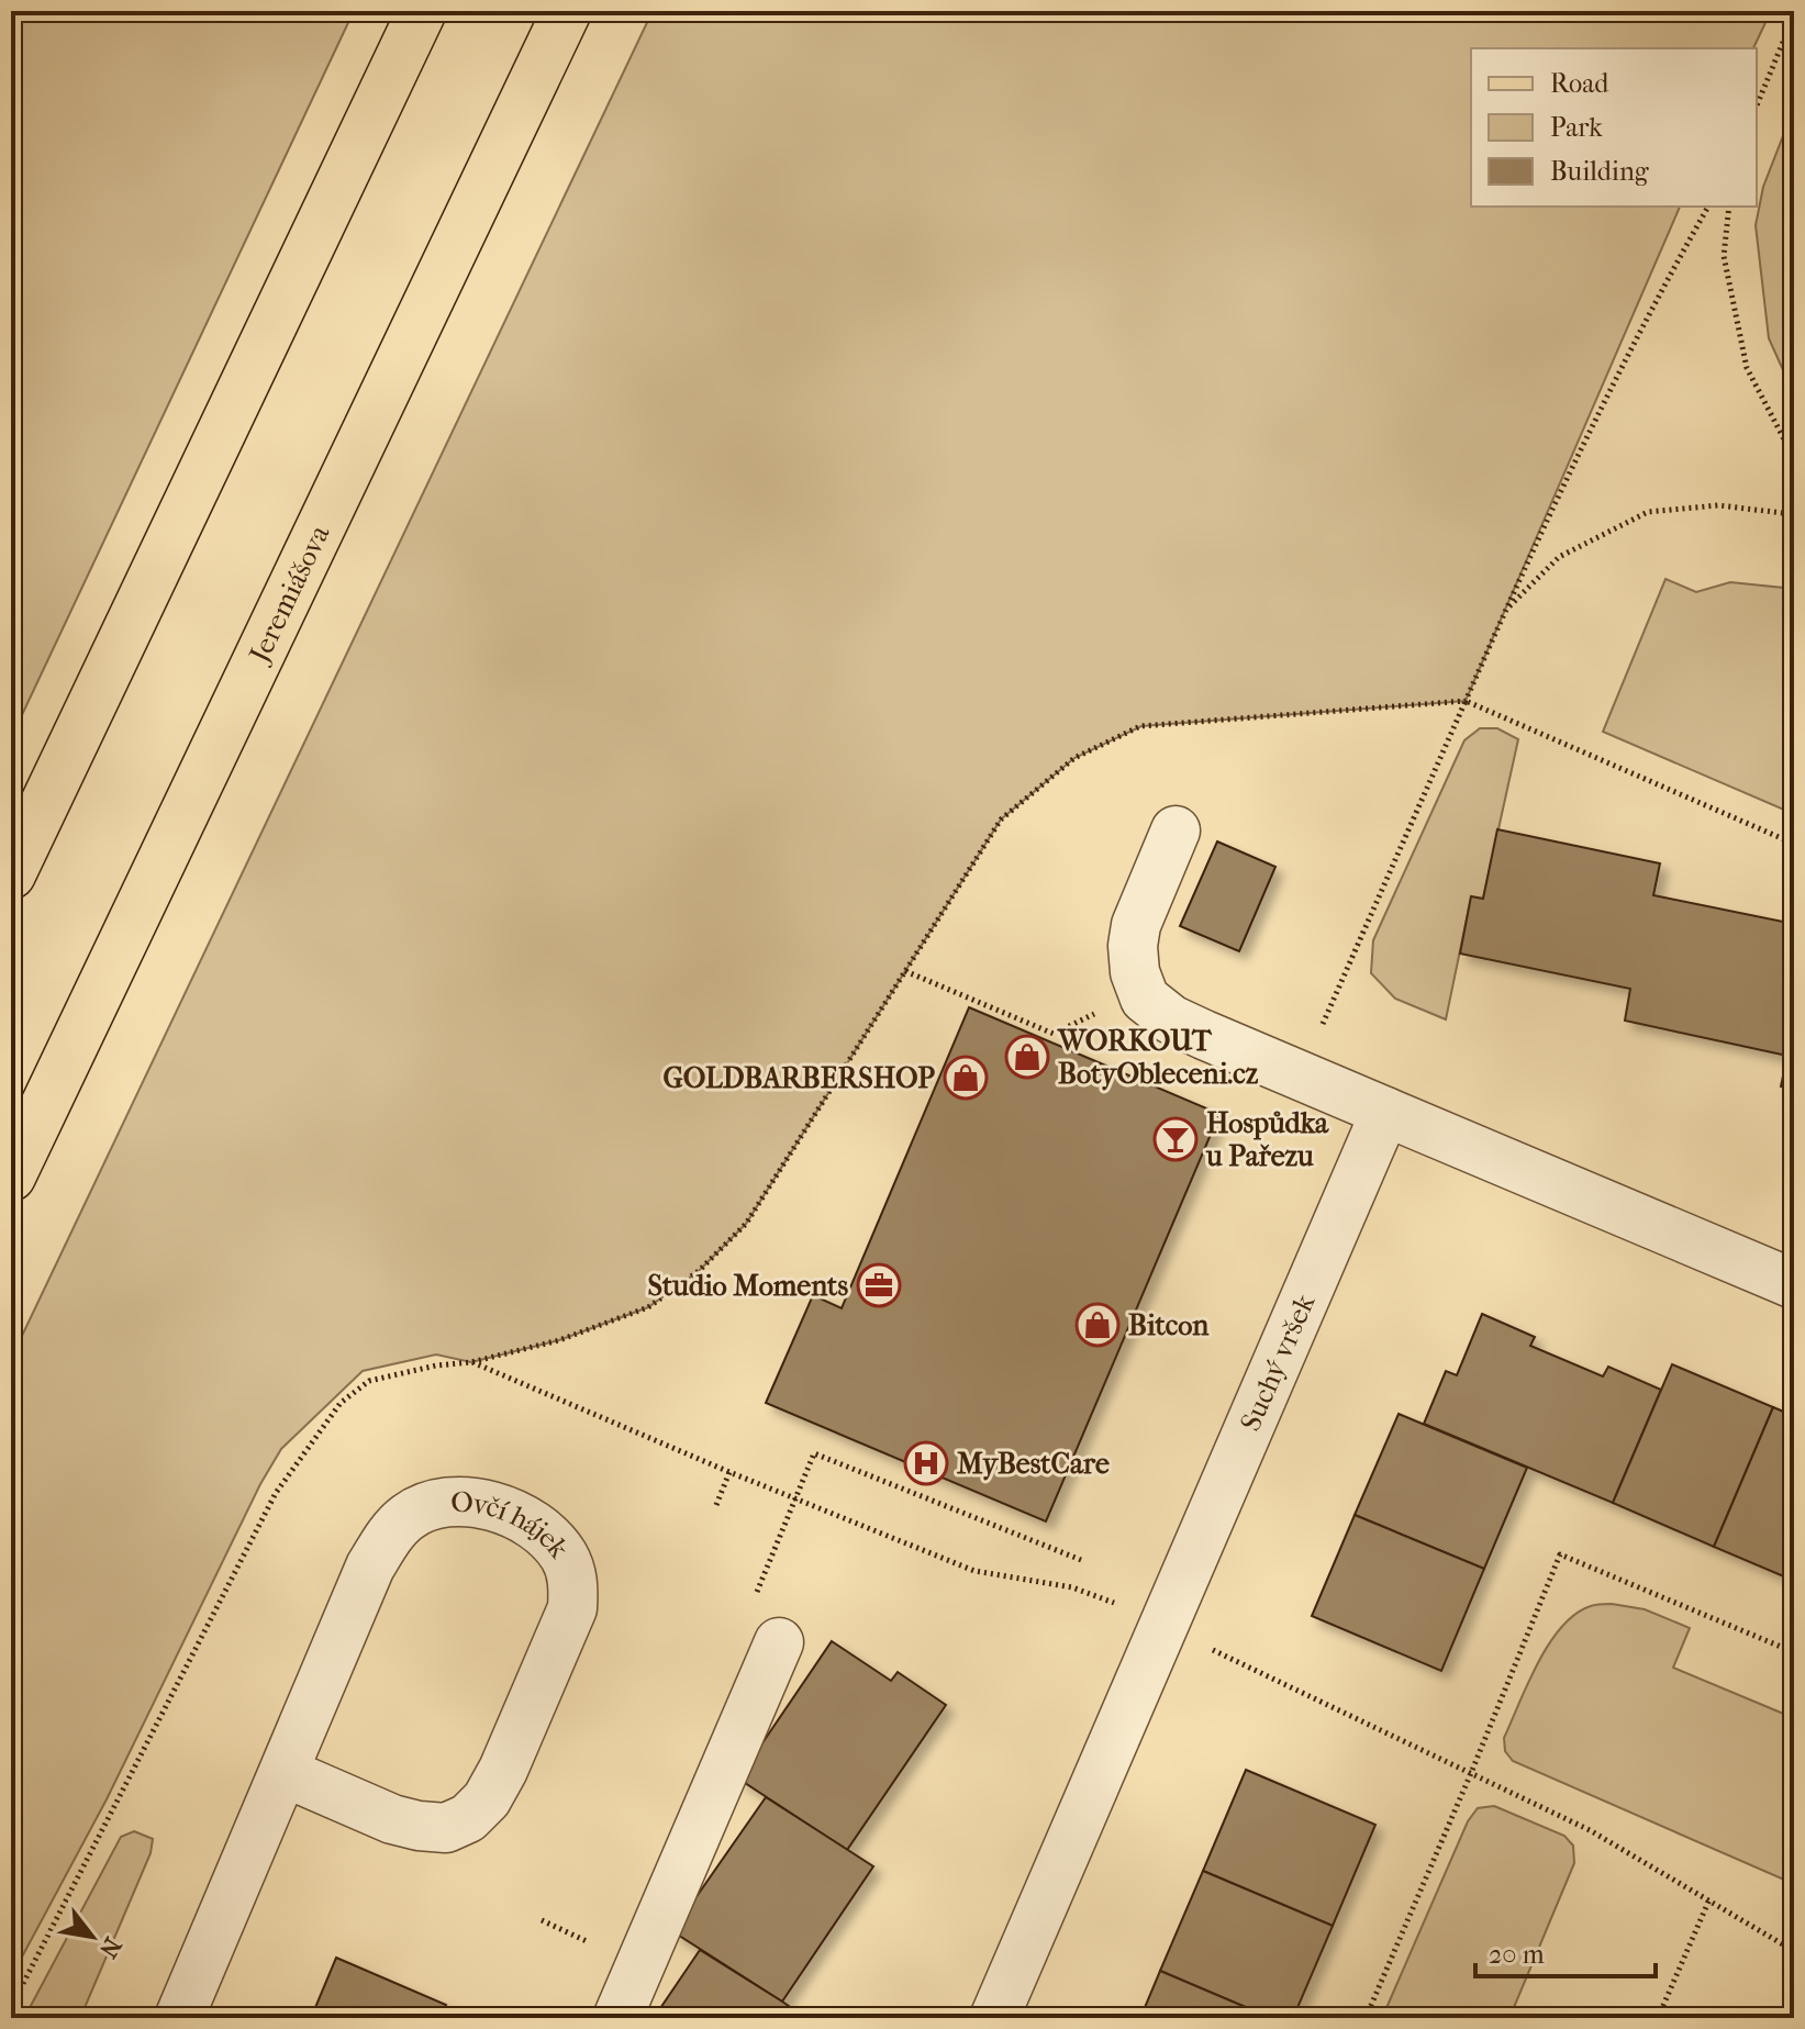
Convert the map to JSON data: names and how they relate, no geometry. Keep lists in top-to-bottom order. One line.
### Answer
{"streets":{"main road":["Jeremiášova"],"street":["Suchý vršek","Ovčí hájek"]},"places":{"shop":["WORKOUT BotyObleceni.cz","GOLDBARBERSHOP","Bitcon"],"bar":["Hospůdka u Pařezu"],"office":["Studio Moments"],"hospital":["MyBestCare"]},"legend":["Road","Park","Building"],"scale_bar":"20 m","north":"bottom right"}
